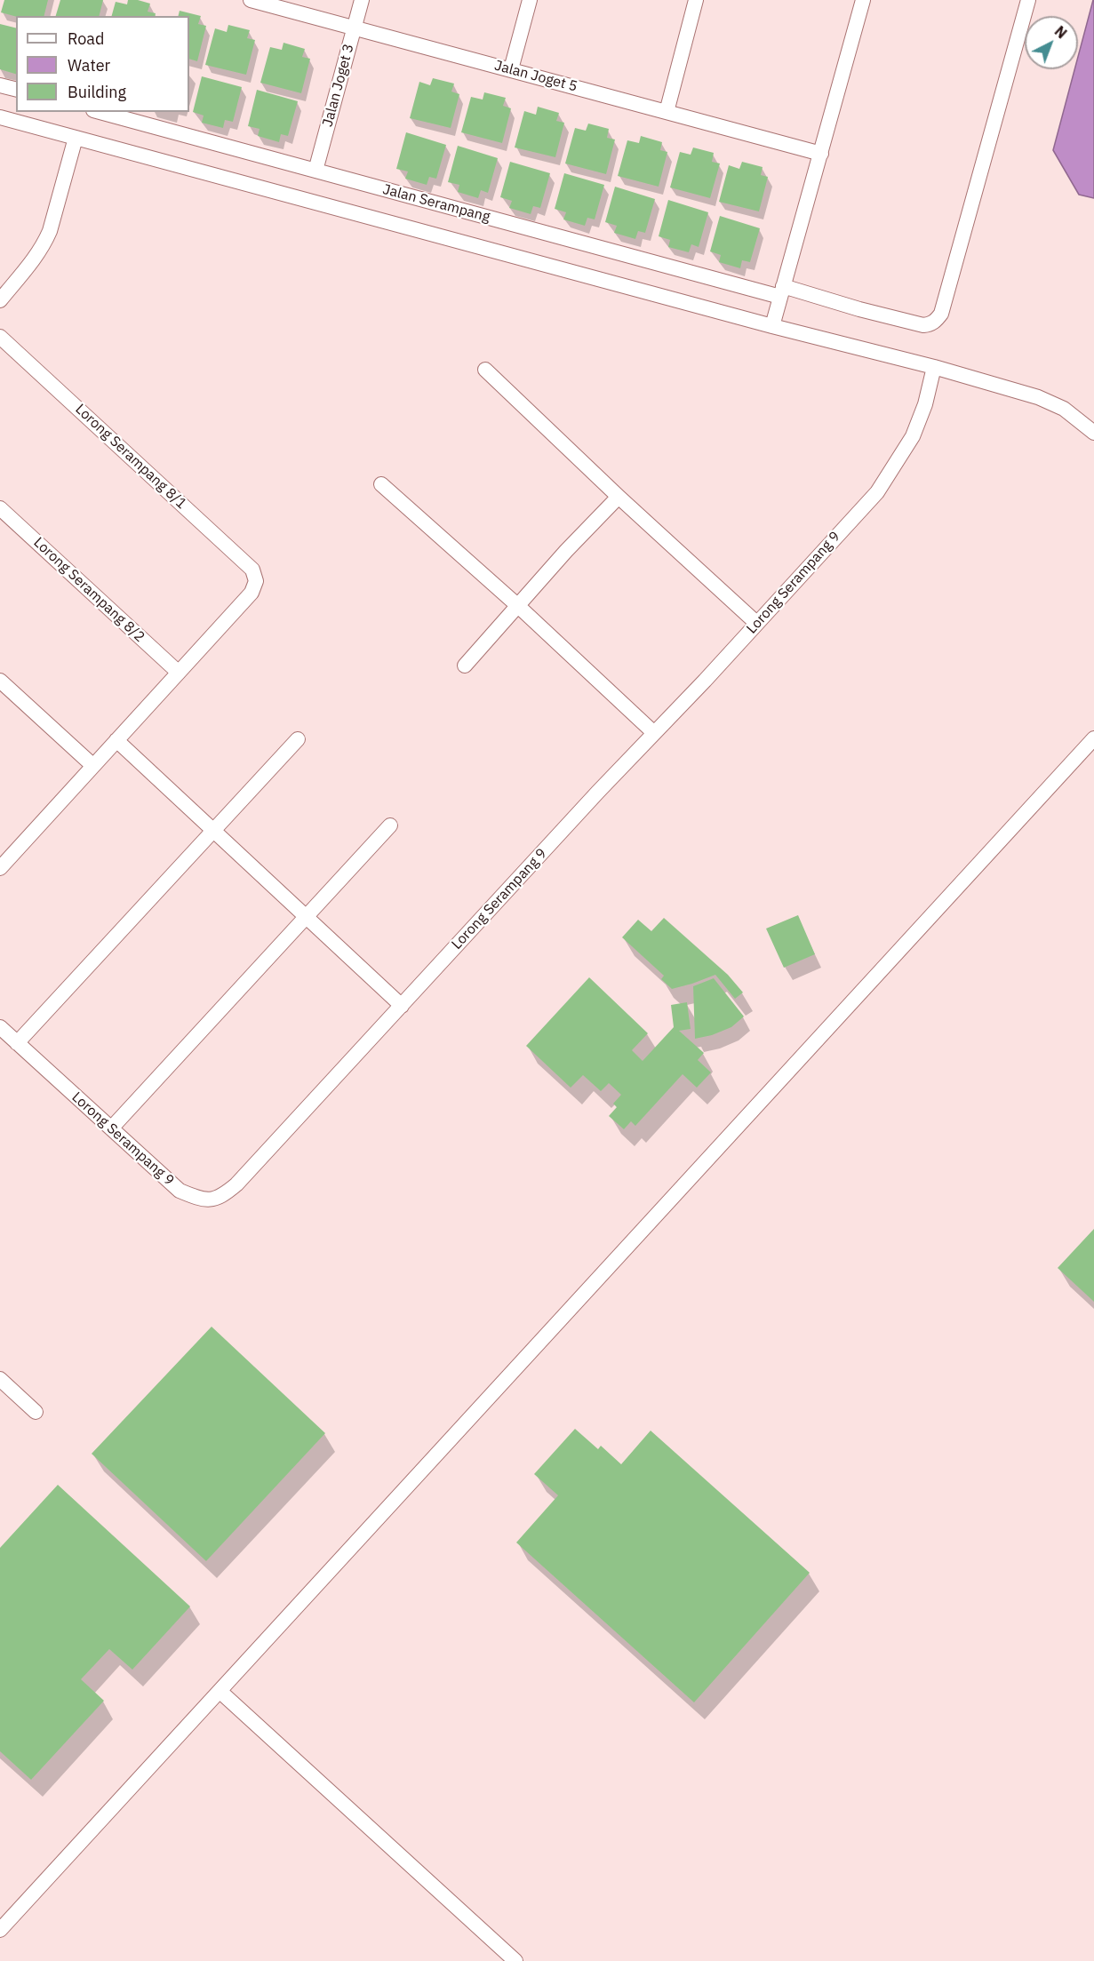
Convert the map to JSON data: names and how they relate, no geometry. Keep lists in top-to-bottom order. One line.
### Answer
{"streets":{"street":["Jalan Joget 5","Jalan Joget 3","Jalan Serampang","Lorong Serampang 8/1","Lorong Serampang 9","Lorong Serampang 8/2"]},"crossings":[["Jalan Joget 5","Jalan Joget 3"],["Jalan Joget 3","Jalan Serampang"],["Lorong Serampang 8/1","Lorong Serampang 8/2"]],"legend":["Road","Water","Building"],"north":"top right"}
